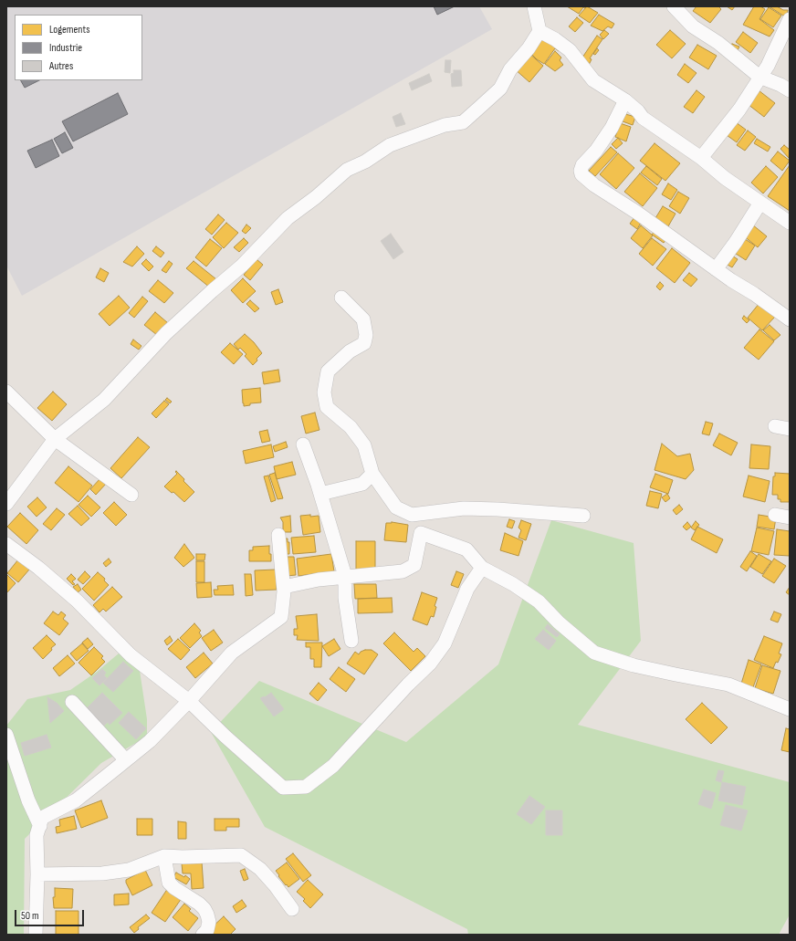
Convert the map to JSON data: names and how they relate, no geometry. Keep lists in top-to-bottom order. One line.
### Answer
{"legend":["Logements","Industrie","Autres"],"scale_bar":"50 m"}
